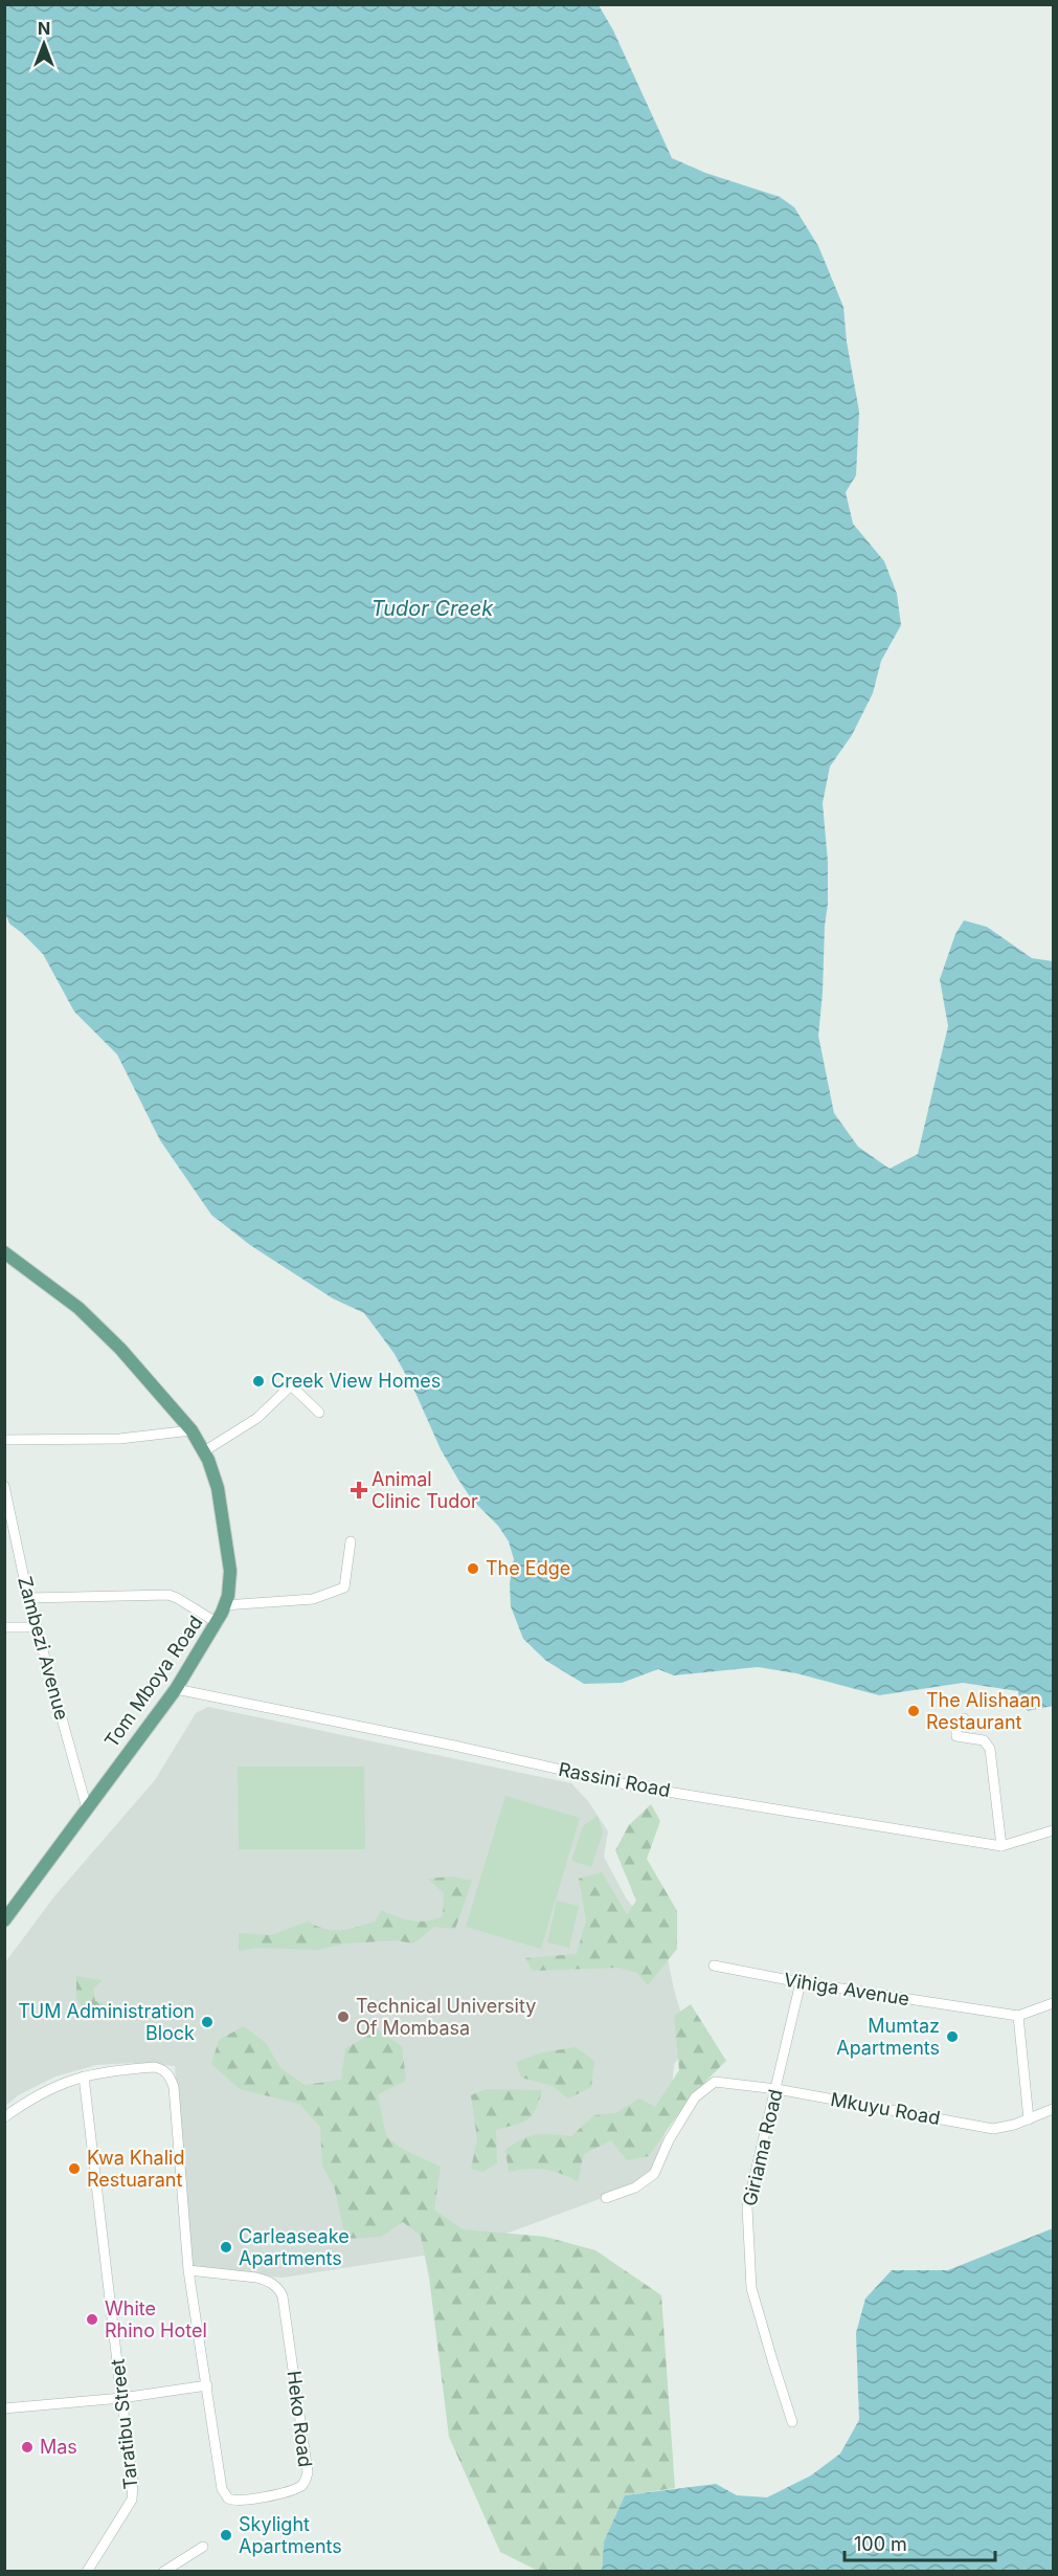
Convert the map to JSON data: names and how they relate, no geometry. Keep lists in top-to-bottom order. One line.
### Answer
{"streets":{"main road":["Tom Mboya Road"],"street":["Zambezi Avenue","Rassini Road","Vihiga Avenue","Mkuyu Road","Giriama Road","Heko Road","Taratibu Street"]},"crossings":[["Zambezi Avenue","Tom Mboya Road"],["Tom Mboya Road","Rassini Road"],["Vihiga Avenue","Giriama Road"],["Mkuyu Road","Giriama Road"]],"water":["Tudor Creek"],"places":{"other":["Creek View Homes","The Edge","The Alishaan Restaurant","Technical University Of Mombasa","TUM Administration Block","Mumtaz Apartments","Kwa Khalid Restuarant","Carleaseake Apartments","White Rhino Hotel","Mas","Skylight Apartments"],"health":["Animal Clinic Tudor"]},"scale_bar":"100 m","north":"top"}
